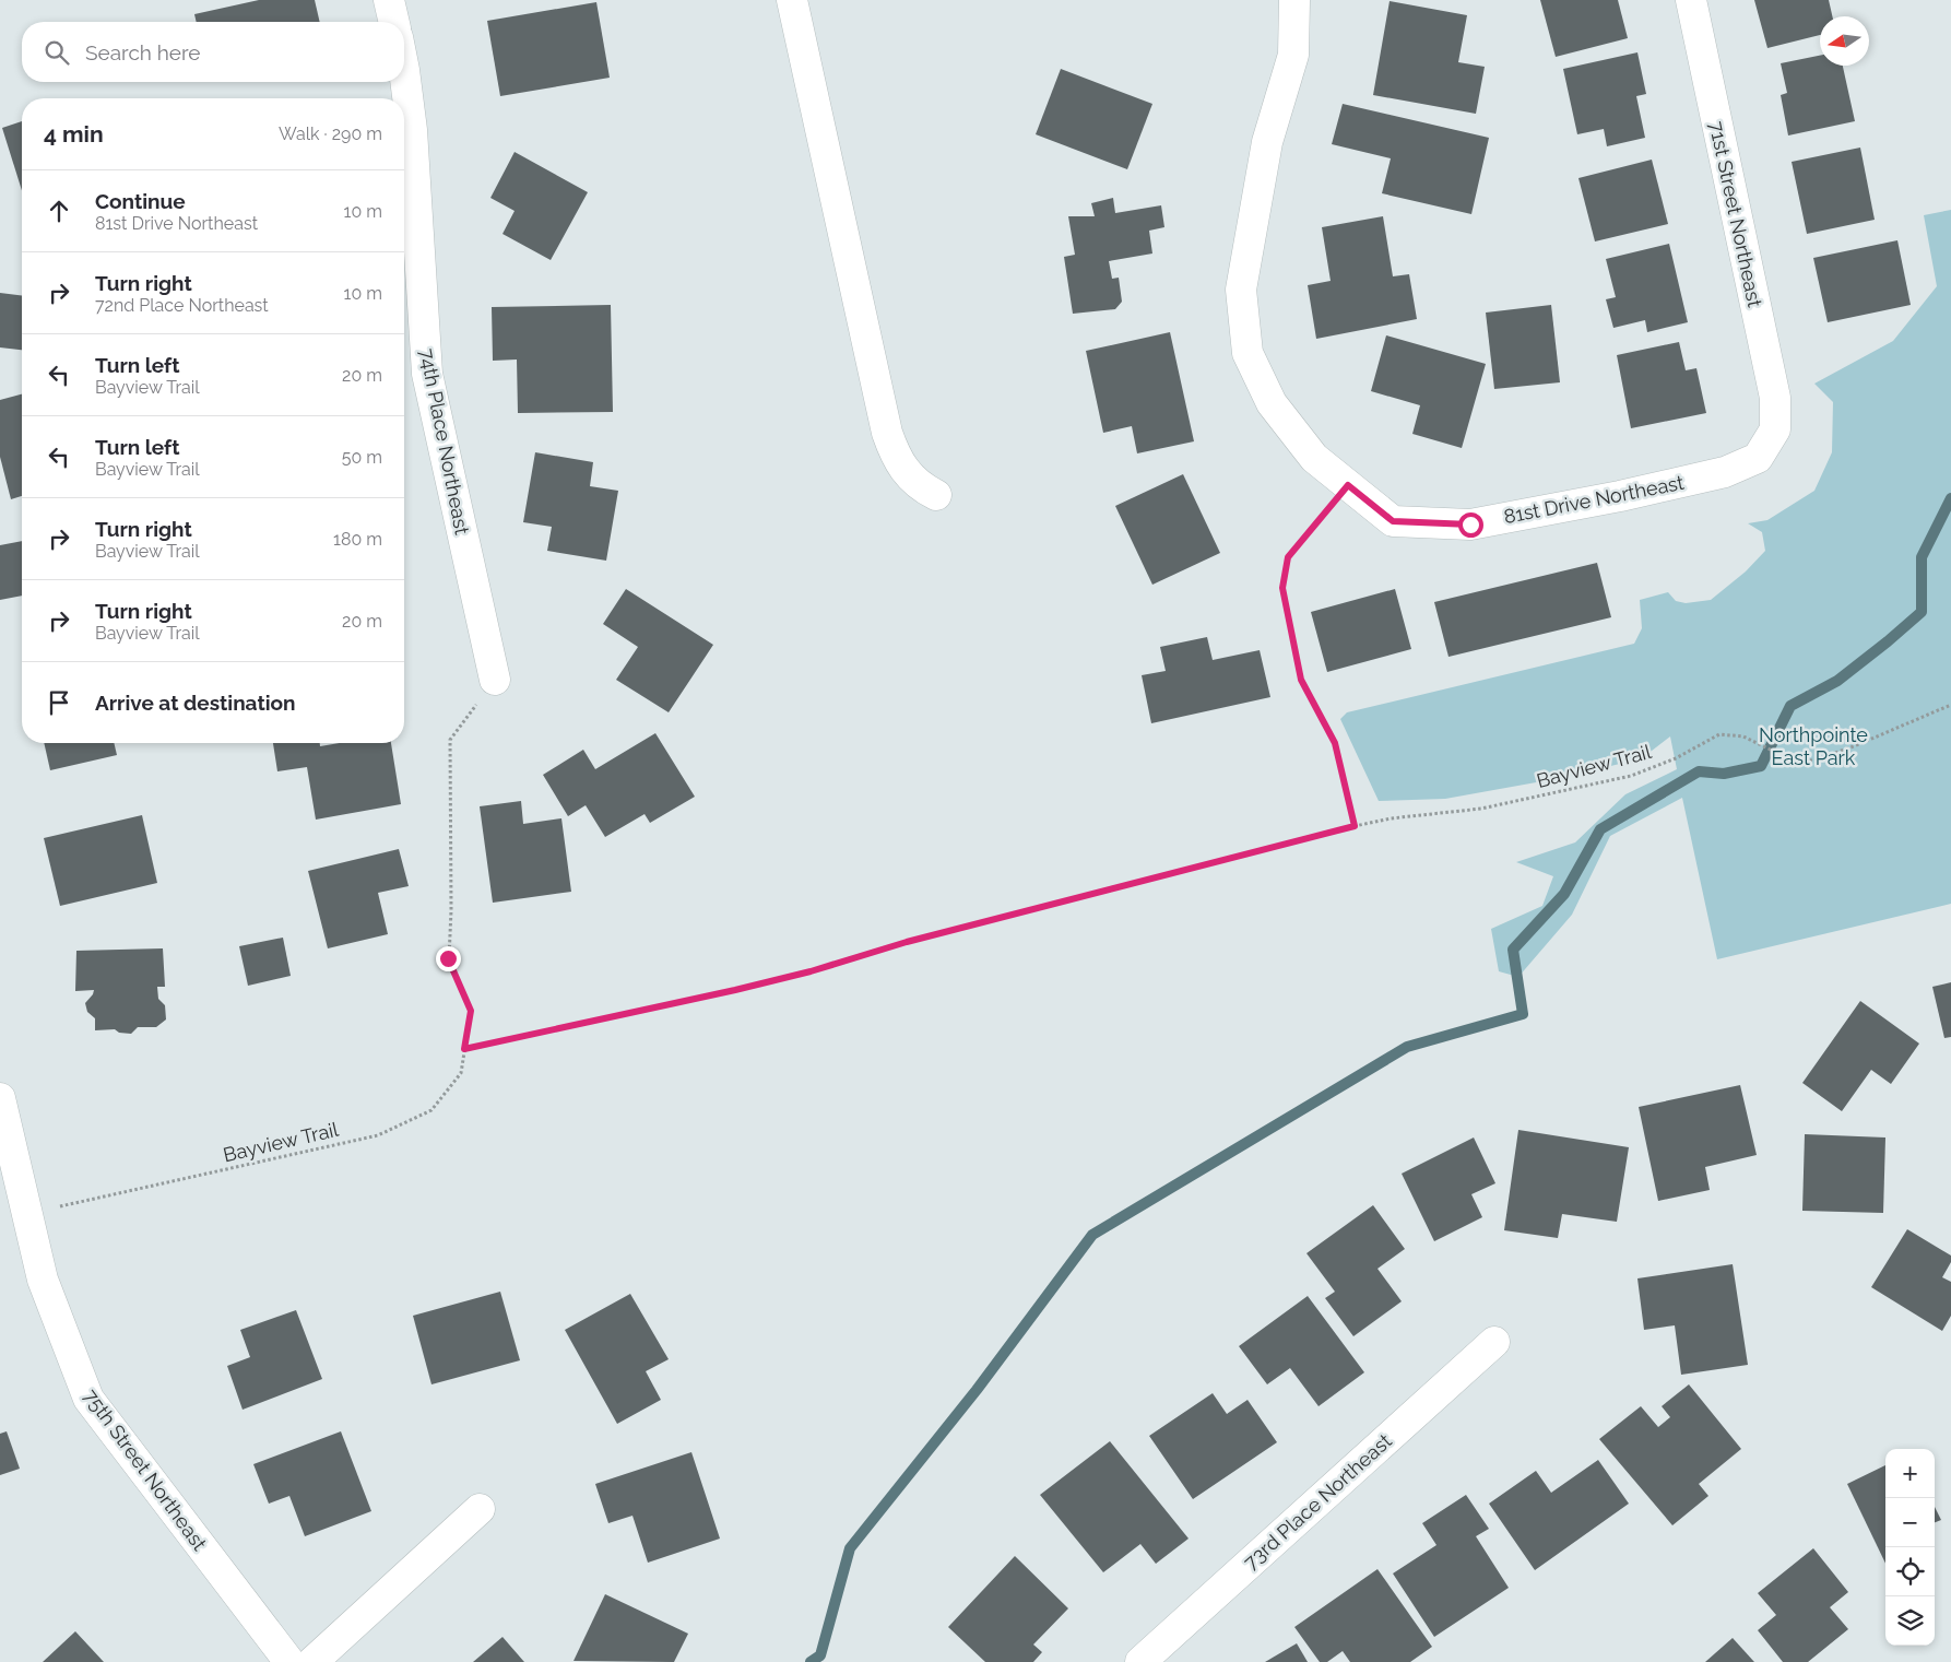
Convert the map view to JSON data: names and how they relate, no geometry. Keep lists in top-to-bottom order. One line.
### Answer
{"streets":{"street":["71st Street Northeast","74th Place Northeast","81st Drive Northeast","75th Street Northeast","73rd Place Northeast"],"path":["Bayview Trail"]},"crossings":[["71st Street Northeast","81st Drive Northeast"],["74th Place Northeast","Bayview Trail"]],"parks":["Northpointe East Park"],"north":"left","page":{"search":"Search here","heading":["4 min","Walk · 290 m"],"list":[["Continue","81st Drive Northeast","10 m"],["Turn right","72nd Place Northeast","10 m"],["Turn left","Bayview Trail","20 m"],["Turn left","Bayview Trail","50 m"],["Turn right","Bayview Trail","180 m"],["Turn right","Bayview Trail","20 m"],"Arrive at destination"],"map_buttons":["+","−"]}}
